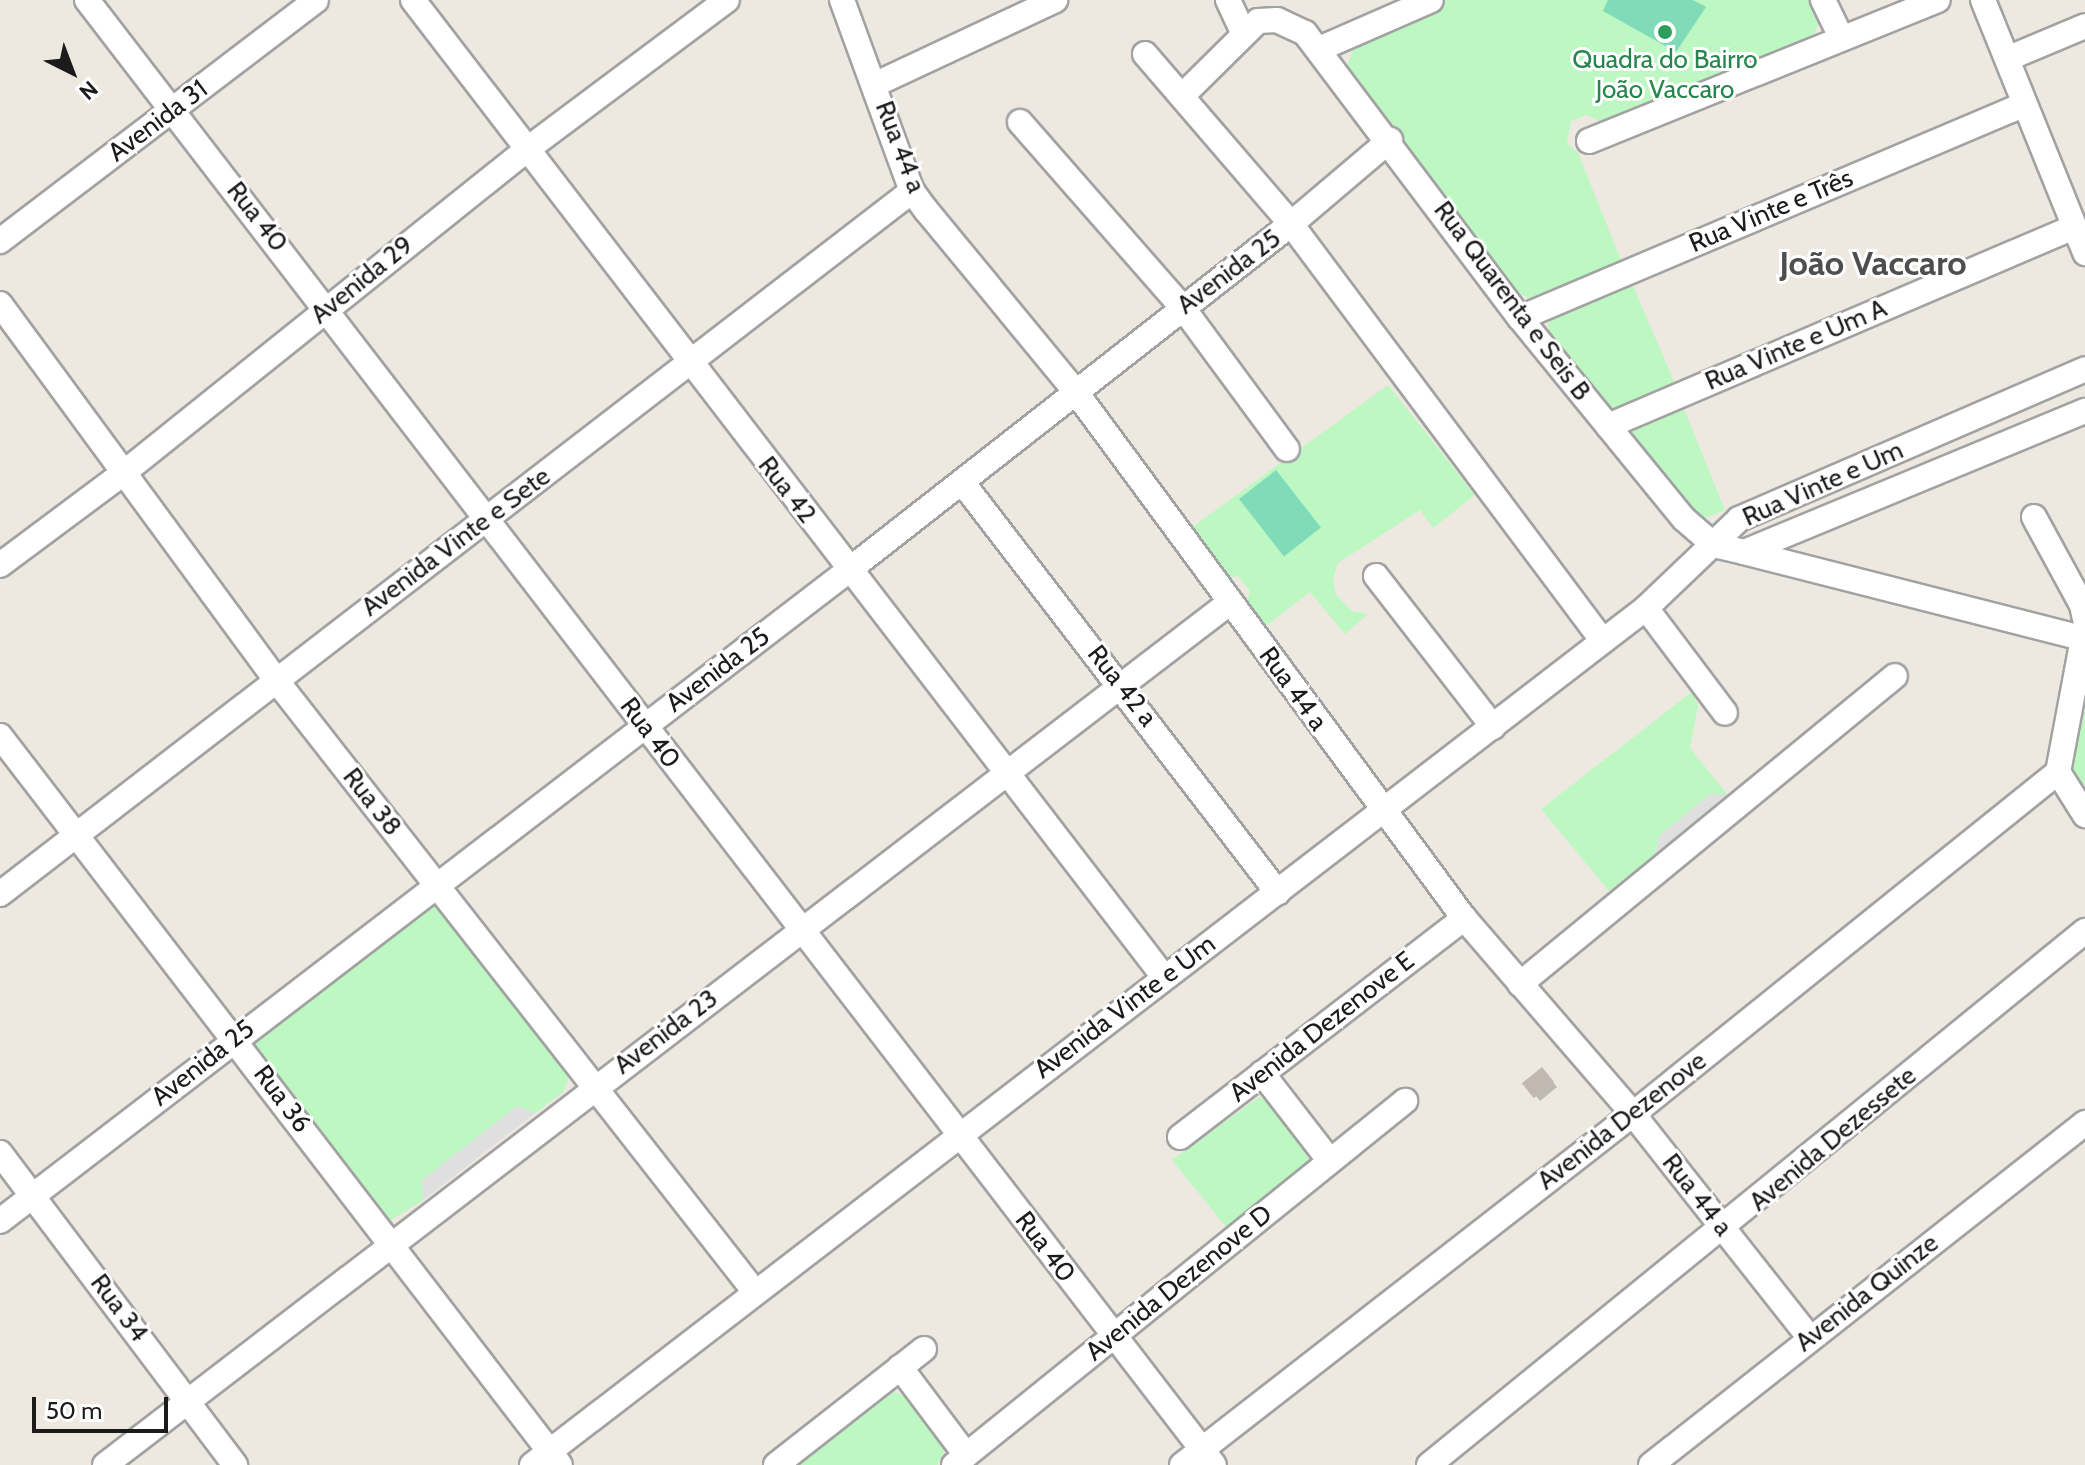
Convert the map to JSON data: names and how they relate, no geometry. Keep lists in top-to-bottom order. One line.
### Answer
{"streets":{"street":["Avenida 31","Rua 44 a","Rua Vinte e Três","Rua 40","Avenida 25","Avenida 29","Rua Quarenta e Seis B","Rua Vinte e Um A","Rua Vinte e Um","Rua 42","Avenida Vinte e Sete","Rua 42 a","Rua 38","Avenida Vinte e Um","Avenida Dezenove E","Avenida 23","Rua 36","Avenida Dezenove","Avenida Dezessete","Avenida Dezenove D","Avenida Quinze","Rua 34"]},"crossings":[["Avenida 31","Rua 40"],["Rua 44 a","Avenida 25"],["Rua 44 a","Avenida Vinte e Sete"],["Rua 44 a","Avenida Vinte e Um"],["Rua 44 a","Avenida Dezenove E"],["Rua 44 a","Avenida 23"],["Rua 44 a","Avenida Dezenove"],["Rua 44 a","Avenida Dezessete"],["Rua 44 a","Avenida Quinze"],["Rua Vinte e Três","Rua Quarenta e Seis B"],["Rua 40","Avenida 25"],["Rua 40","Avenida 29"],["Rua 40","Avenida Vinte e Sete"],["Rua 40","Avenida Vinte e Um"],["Rua 40","Avenida 23"],["Rua 40","Avenida Dezenove"],["Rua 40","Avenida Dezenove D"],["Avenida 25","Rua Quarenta e Seis B"],["Avenida 25","Rua 42"],["Avenida 25","Rua 42 a"],["Avenida 25","Rua 38"],["Avenida 25","Rua 36"],["Avenida 25","Rua 34"],["Avenida 29","Rua 42"],["Avenida 29","Rua 38"],["Rua Quarenta e Seis B","Rua Vinte e Um A"],["Rua Quarenta e Seis B","Rua Vinte e Um"],["Rua Quarenta e Seis B","Avenida Vinte e Um"],["Rua Vinte e Um","Avenida Vinte e Um"],["Rua 42","Avenida Vinte e Sete"],["Rua 42","Avenida Vinte e Um"],["Rua 42","Avenida 23"],["Avenida Vinte e Sete","Rua 38"],["Avenida Vinte e Sete","Rua 36"],["Rua 42 a","Avenida Vinte e Um"],["Rua 42 a","Avenida 23"],["Rua 38","Avenida Vinte e Um"],["Rua 38","Avenida 23"],["Avenida Vinte e Um","Rua 36"],["Avenida 23","Rua 36"],["Avenida 23","Rua 34"]],"districts":["João Vaccaro"],"places":["Quadra do Bairro João Vaccaro"],"scale_bar":"50 m","north":"bottom right"}
